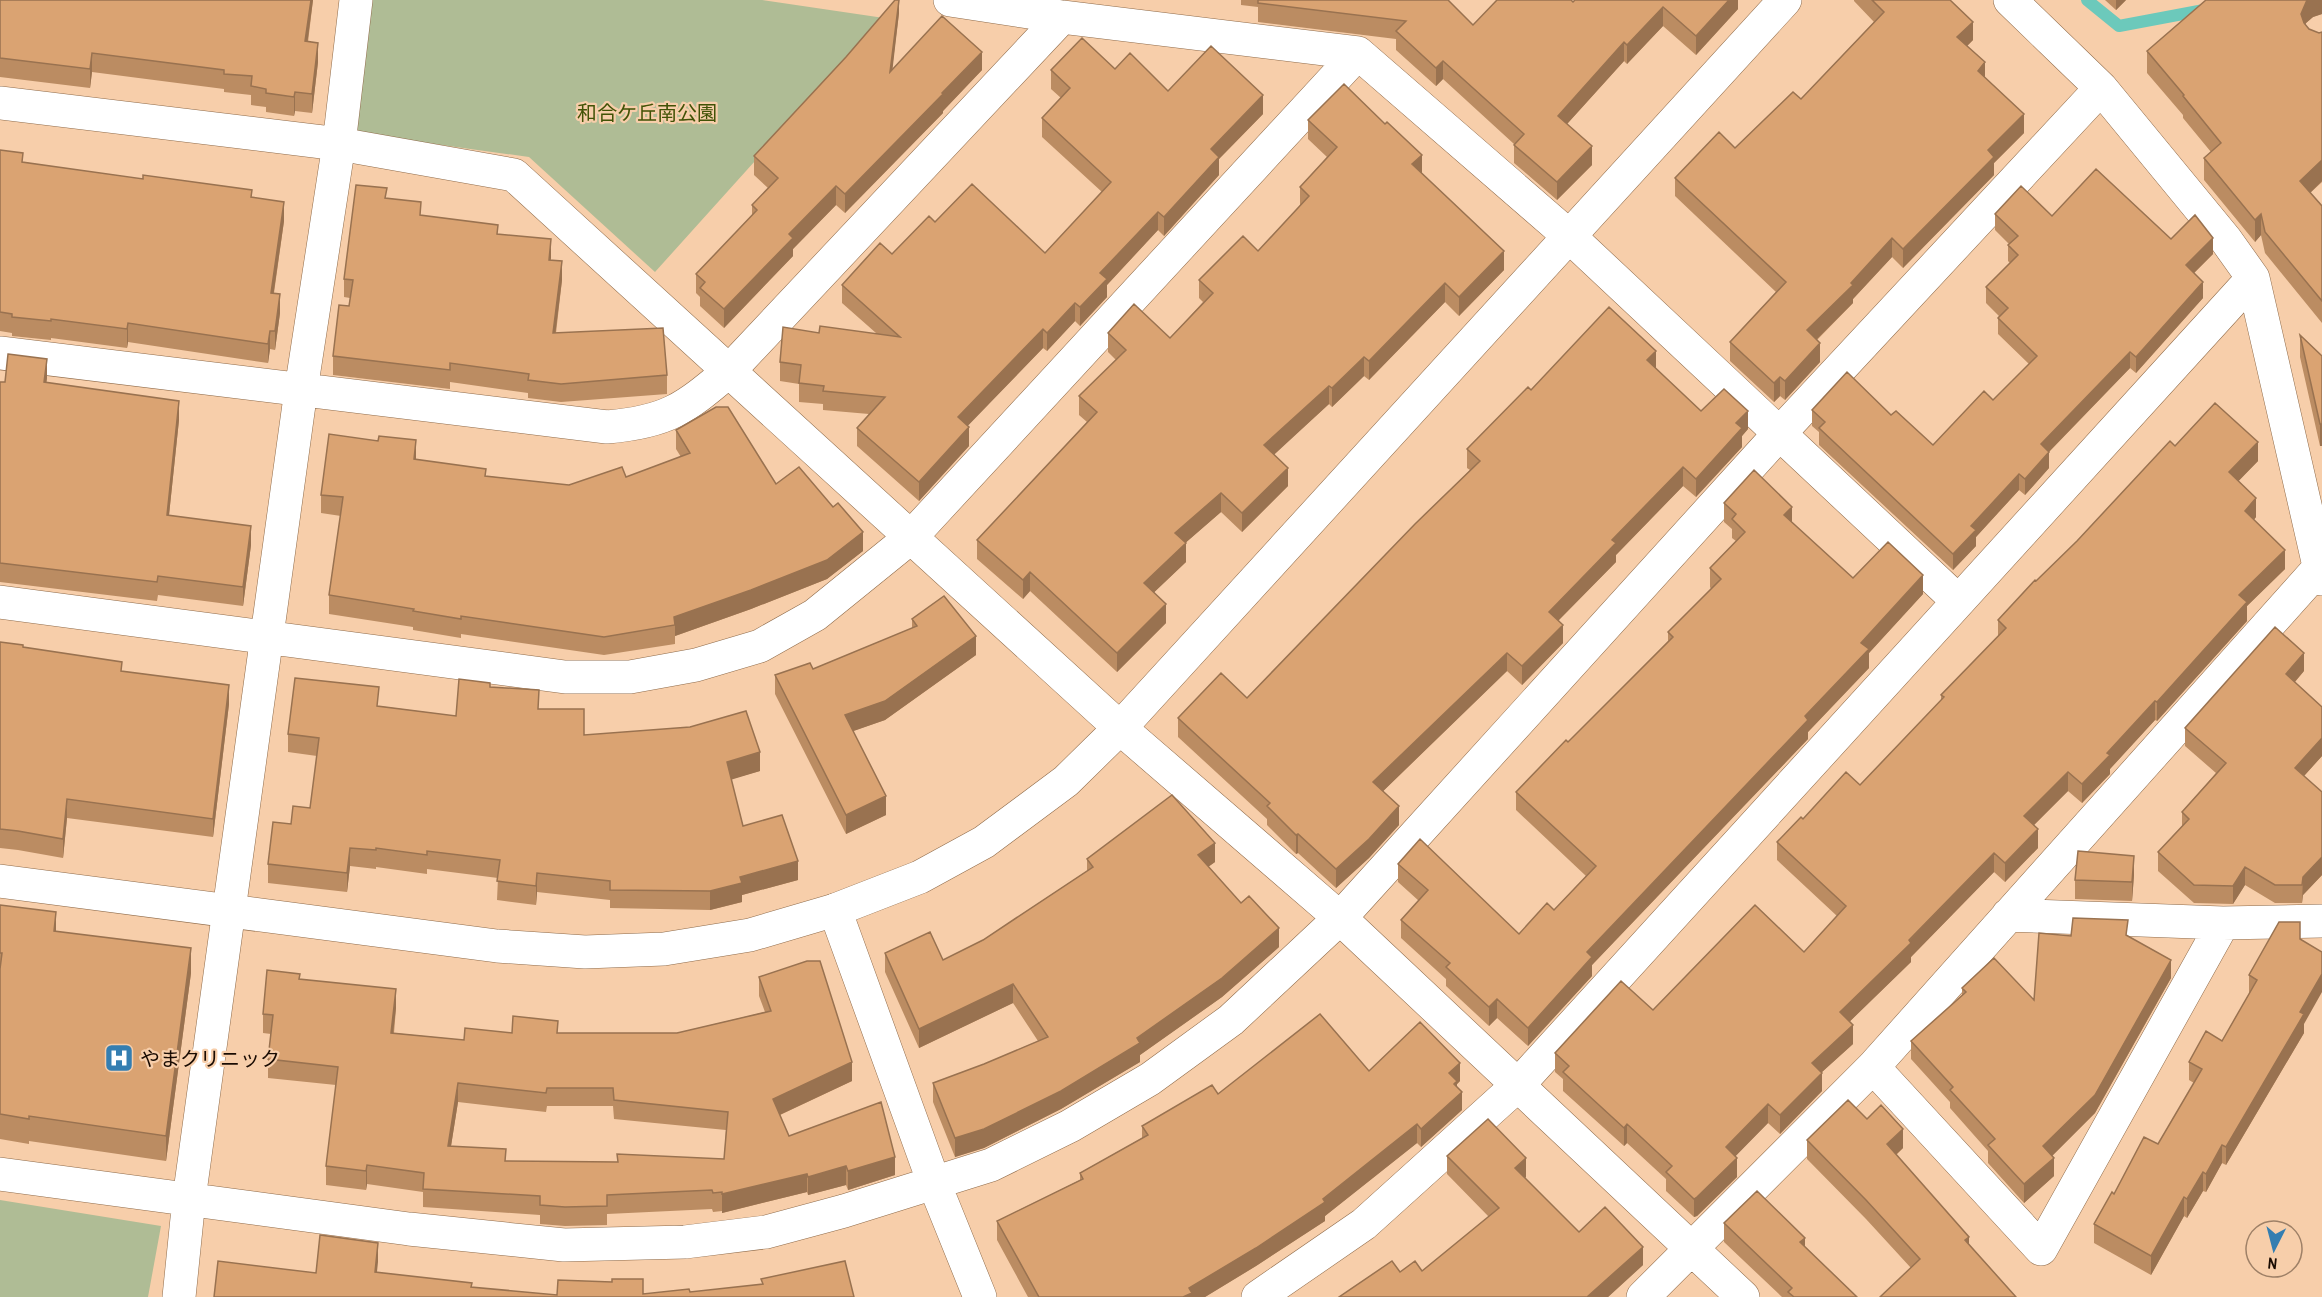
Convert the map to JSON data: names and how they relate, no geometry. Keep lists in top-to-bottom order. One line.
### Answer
{"parks":["和合ケ丘南公園"],"places":{"hospital":["やまクリニック"]},"north":"bottom"}
